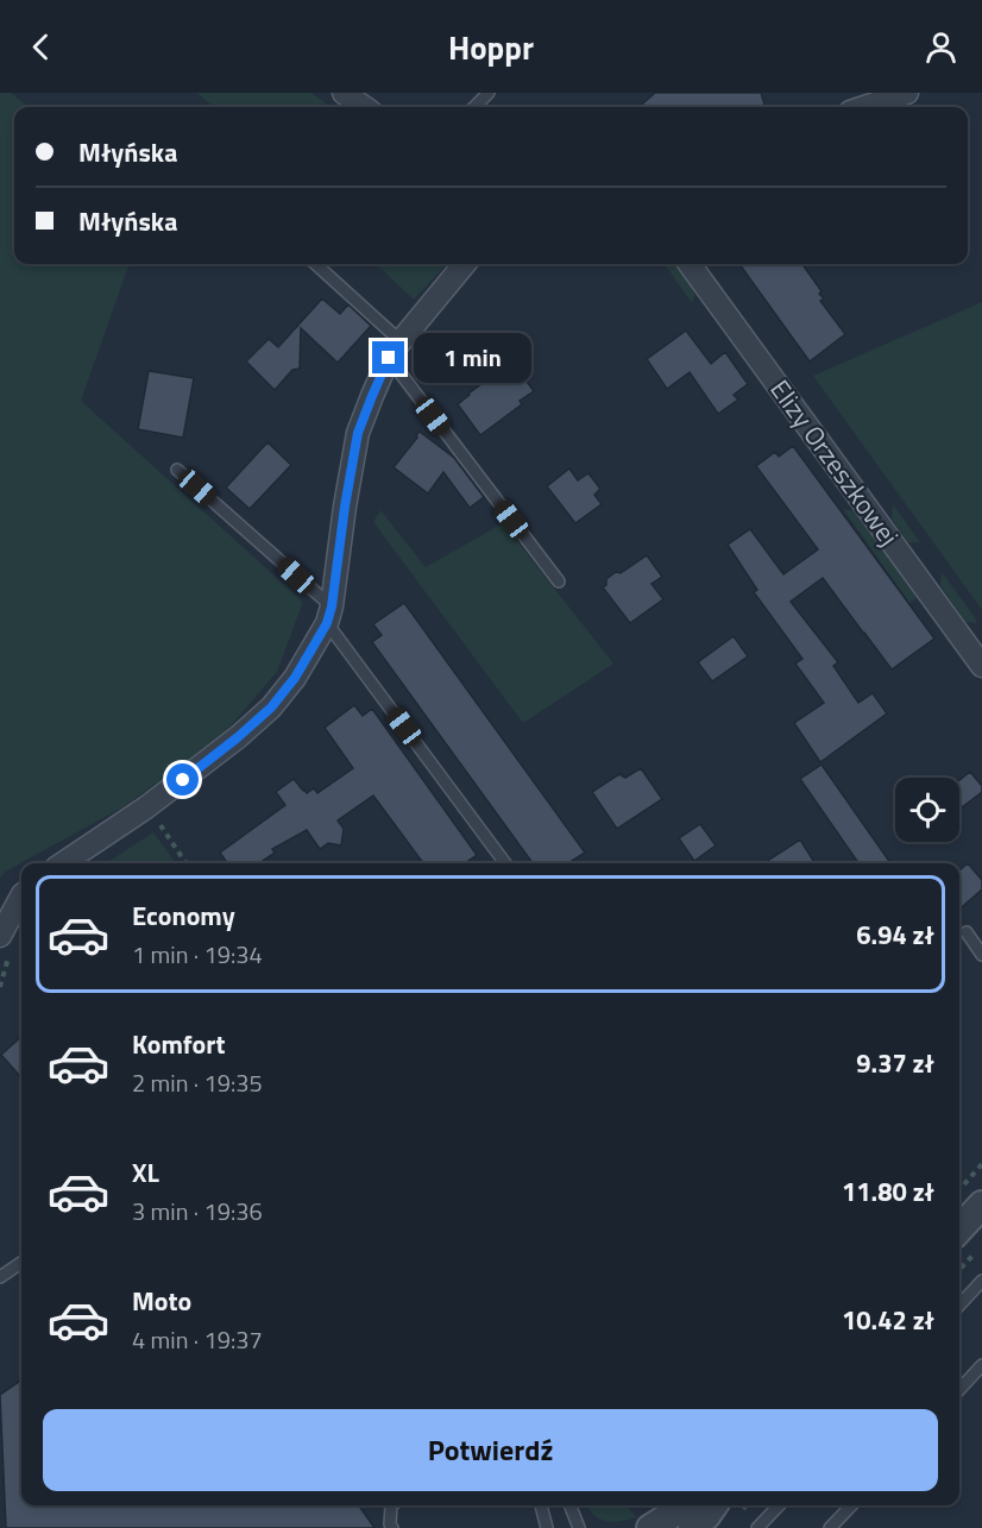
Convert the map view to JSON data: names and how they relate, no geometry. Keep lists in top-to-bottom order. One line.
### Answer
{"streets":{"street":["Elizy Orzeszkowej"]},"page":{"header":"Hoppr","banner":["Młyńska","Młyńska"],"bubble":"1 min","list":[{"name":"Economy","note":"1 min · 19:34","value":"6.94 zł"},{"name":"Komfort","note":"2 min · 19:35","value":"9.37 zł"},{"name":"XL","note":"3 min · 19:36","value":"11.80 zł"},{"name":"Moto","note":"4 min · 19:37","value":"10.42 zł"}],"buttons":"Potwierdź"}}
